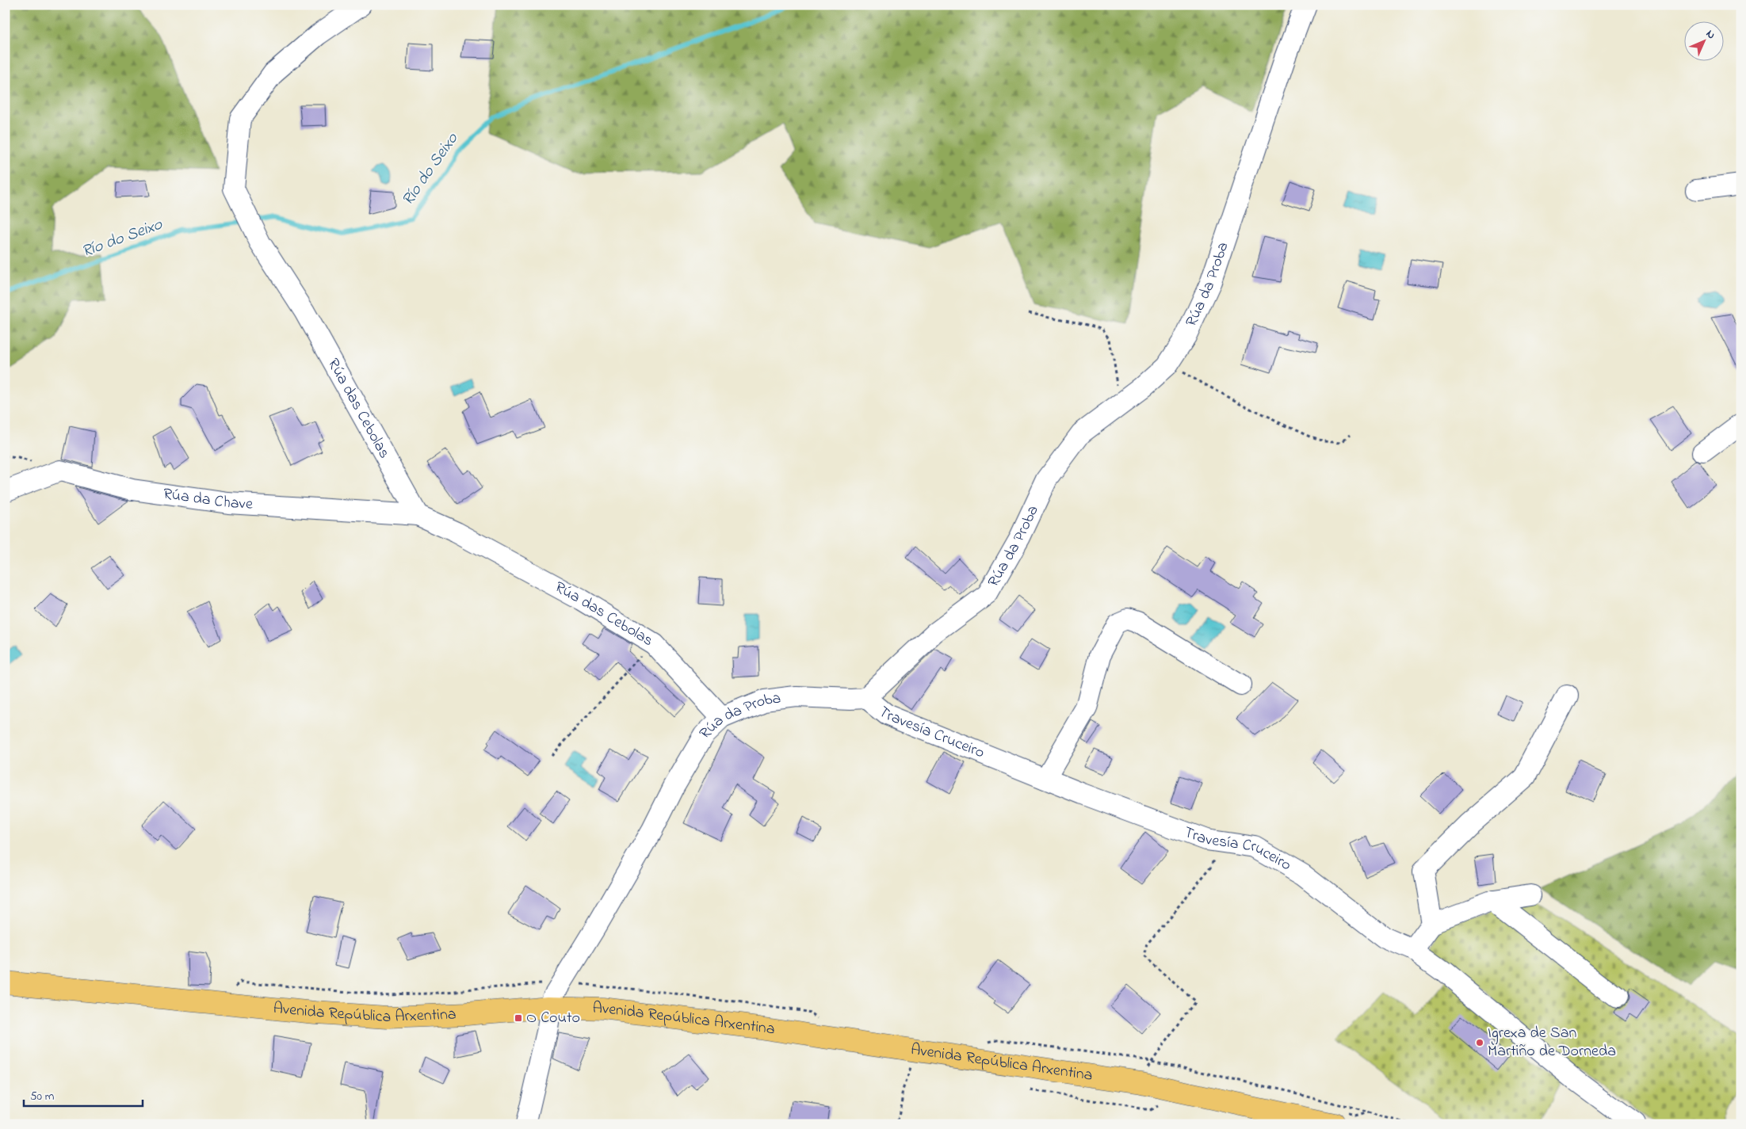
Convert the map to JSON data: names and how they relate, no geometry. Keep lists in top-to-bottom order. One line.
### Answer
{"streets":{"main road":["Avenida República Arxentina"],"street":["Rúa da Proba","Rúa das Cebolas","Rúa da Chave","Travesía Cruceiro"]},"crossings":[["Rúa da Proba","Rúa das Cebolas"],["Rúa da Proba","Travesía Cruceiro"],["Rúa da Proba","Avenida República Arxentina"],["Rúa das Cebolas","Rúa da Chave"]],"water":["Río do Seixo"],"places":{"transit":["O Couto"],"other":["Igrexa de San Martiño de Dorneda"]},"scale_bar":"50 m","north":"top right"}
